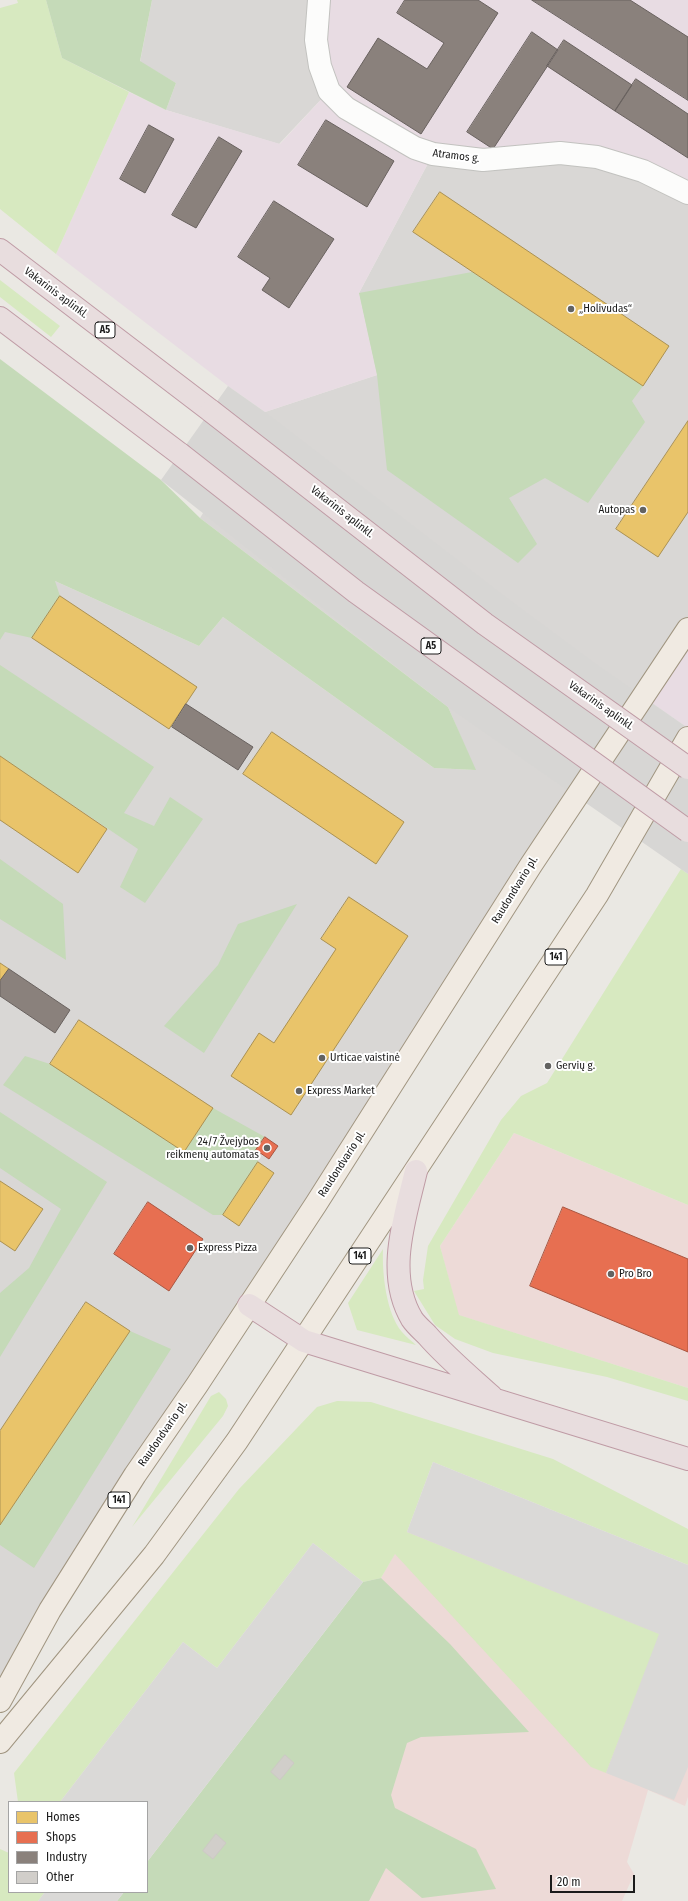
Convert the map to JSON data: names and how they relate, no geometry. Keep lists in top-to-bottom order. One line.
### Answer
{"streets":{"highway":["Vakarinis aplinkl.","A5"],"main road":["Raudondvario pl.","141"],"street":["Atramos g."]},"places":["„Holivudas“","Autopas","Urticae vaistinė","Gervių g.","Express Market","24/7 Žvejybos reikmenų automatas","Express Pizza","Pro Bro"],"legend":["Homes","Shops","Industry","Other"],"scale_bar":"20 m"}
